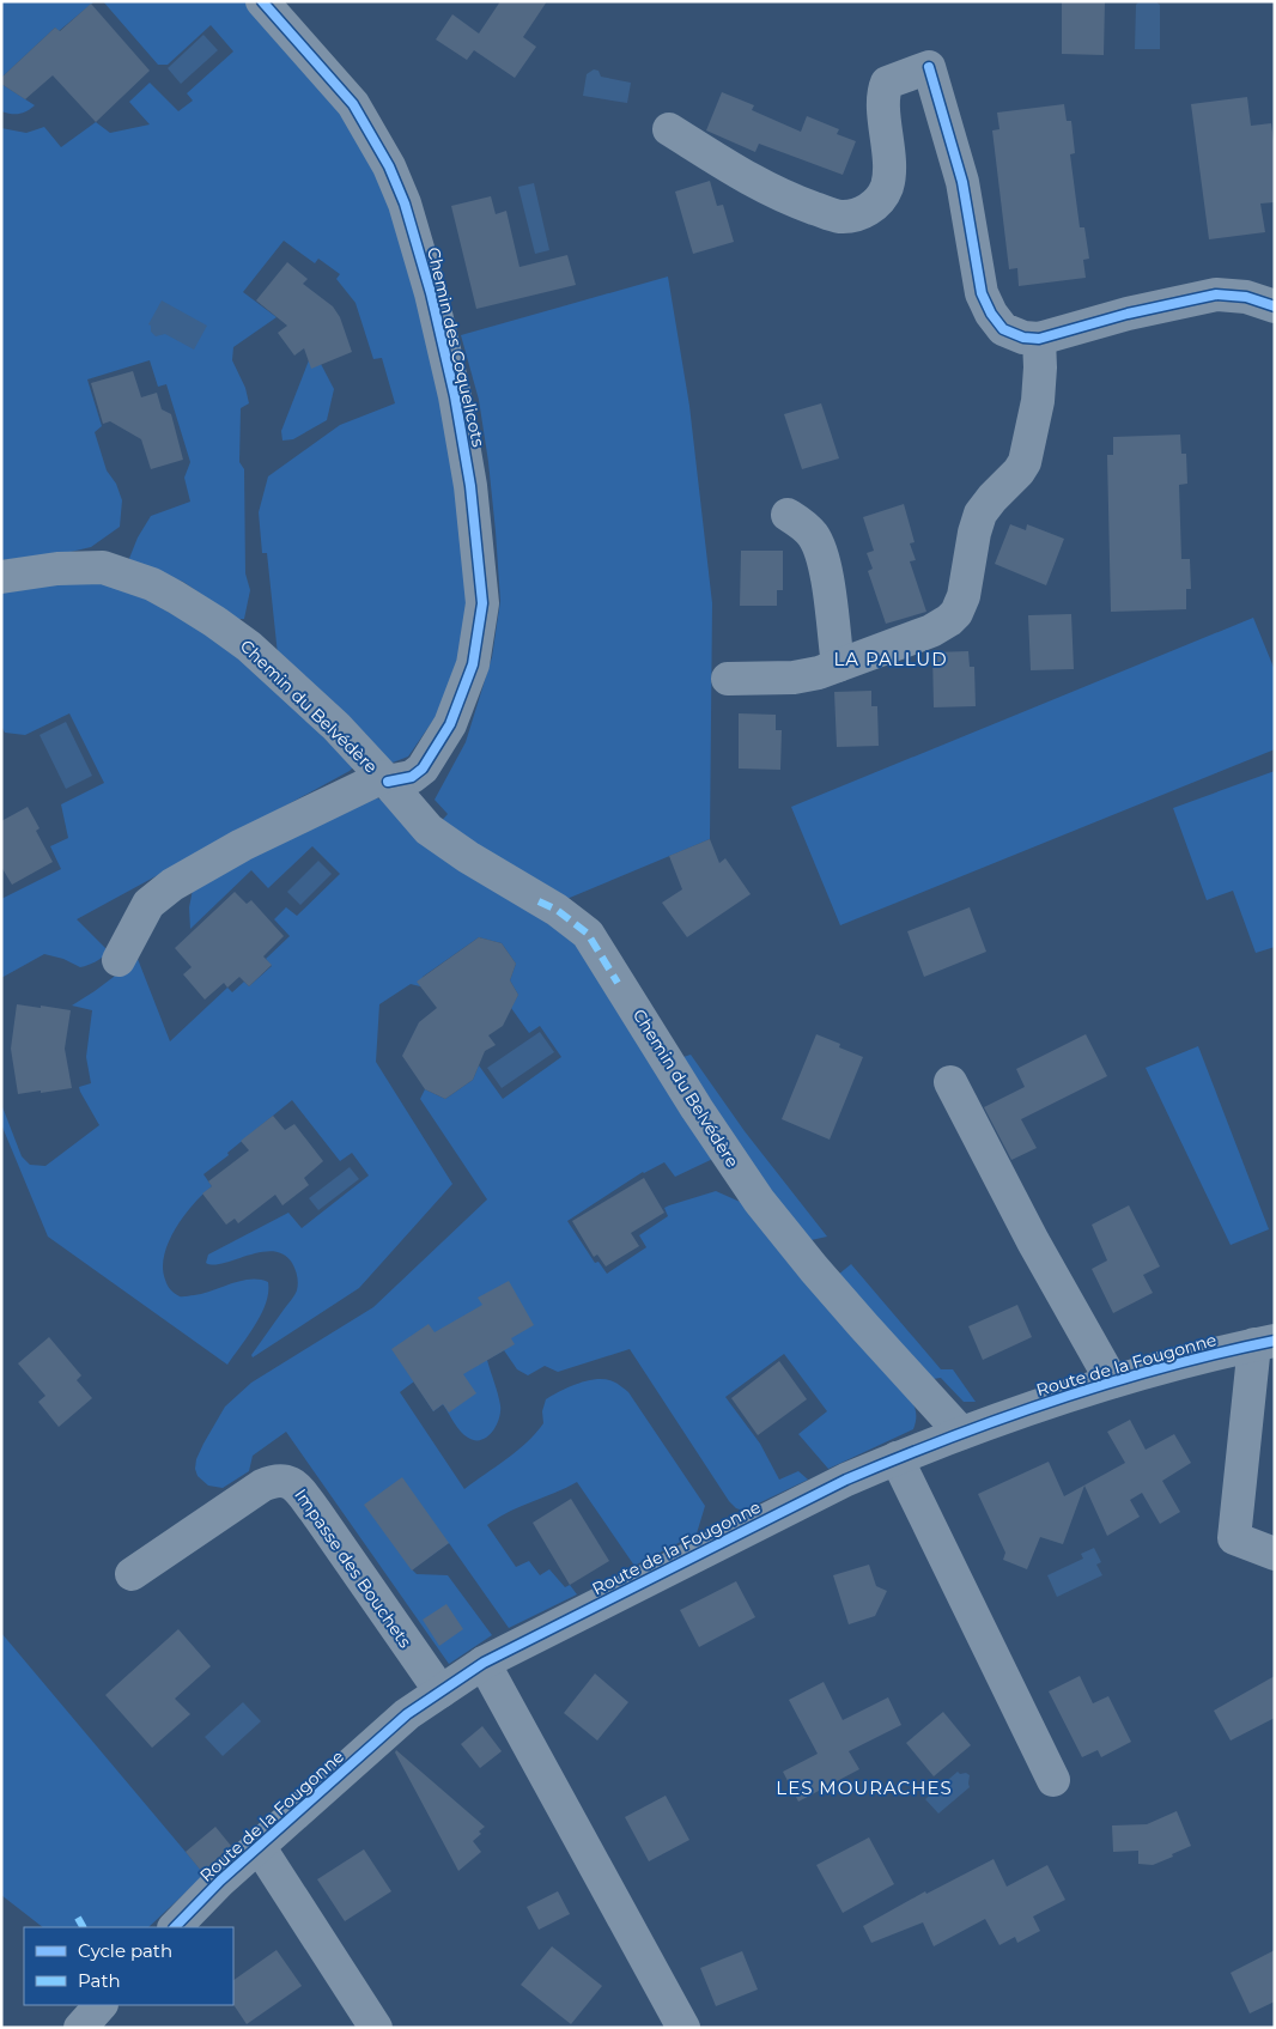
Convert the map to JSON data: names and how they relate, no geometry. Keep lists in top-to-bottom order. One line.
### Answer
{"streets":{"street":["Chemin des Coquelicots","Chemin du Belvédère","Route de la Fougonne","Impasse des Bouchets"]},"crossings":[["Chemin des Coquelicots","Chemin du Belvédère"],["Chemin du Belvédère","Route de la Fougonne"],["Route de la Fougonne","Impasse des Bouchets"]],"districts":["LA PALLUD","LES MOURACHES"],"legend":["Cycle path","Path"]}
